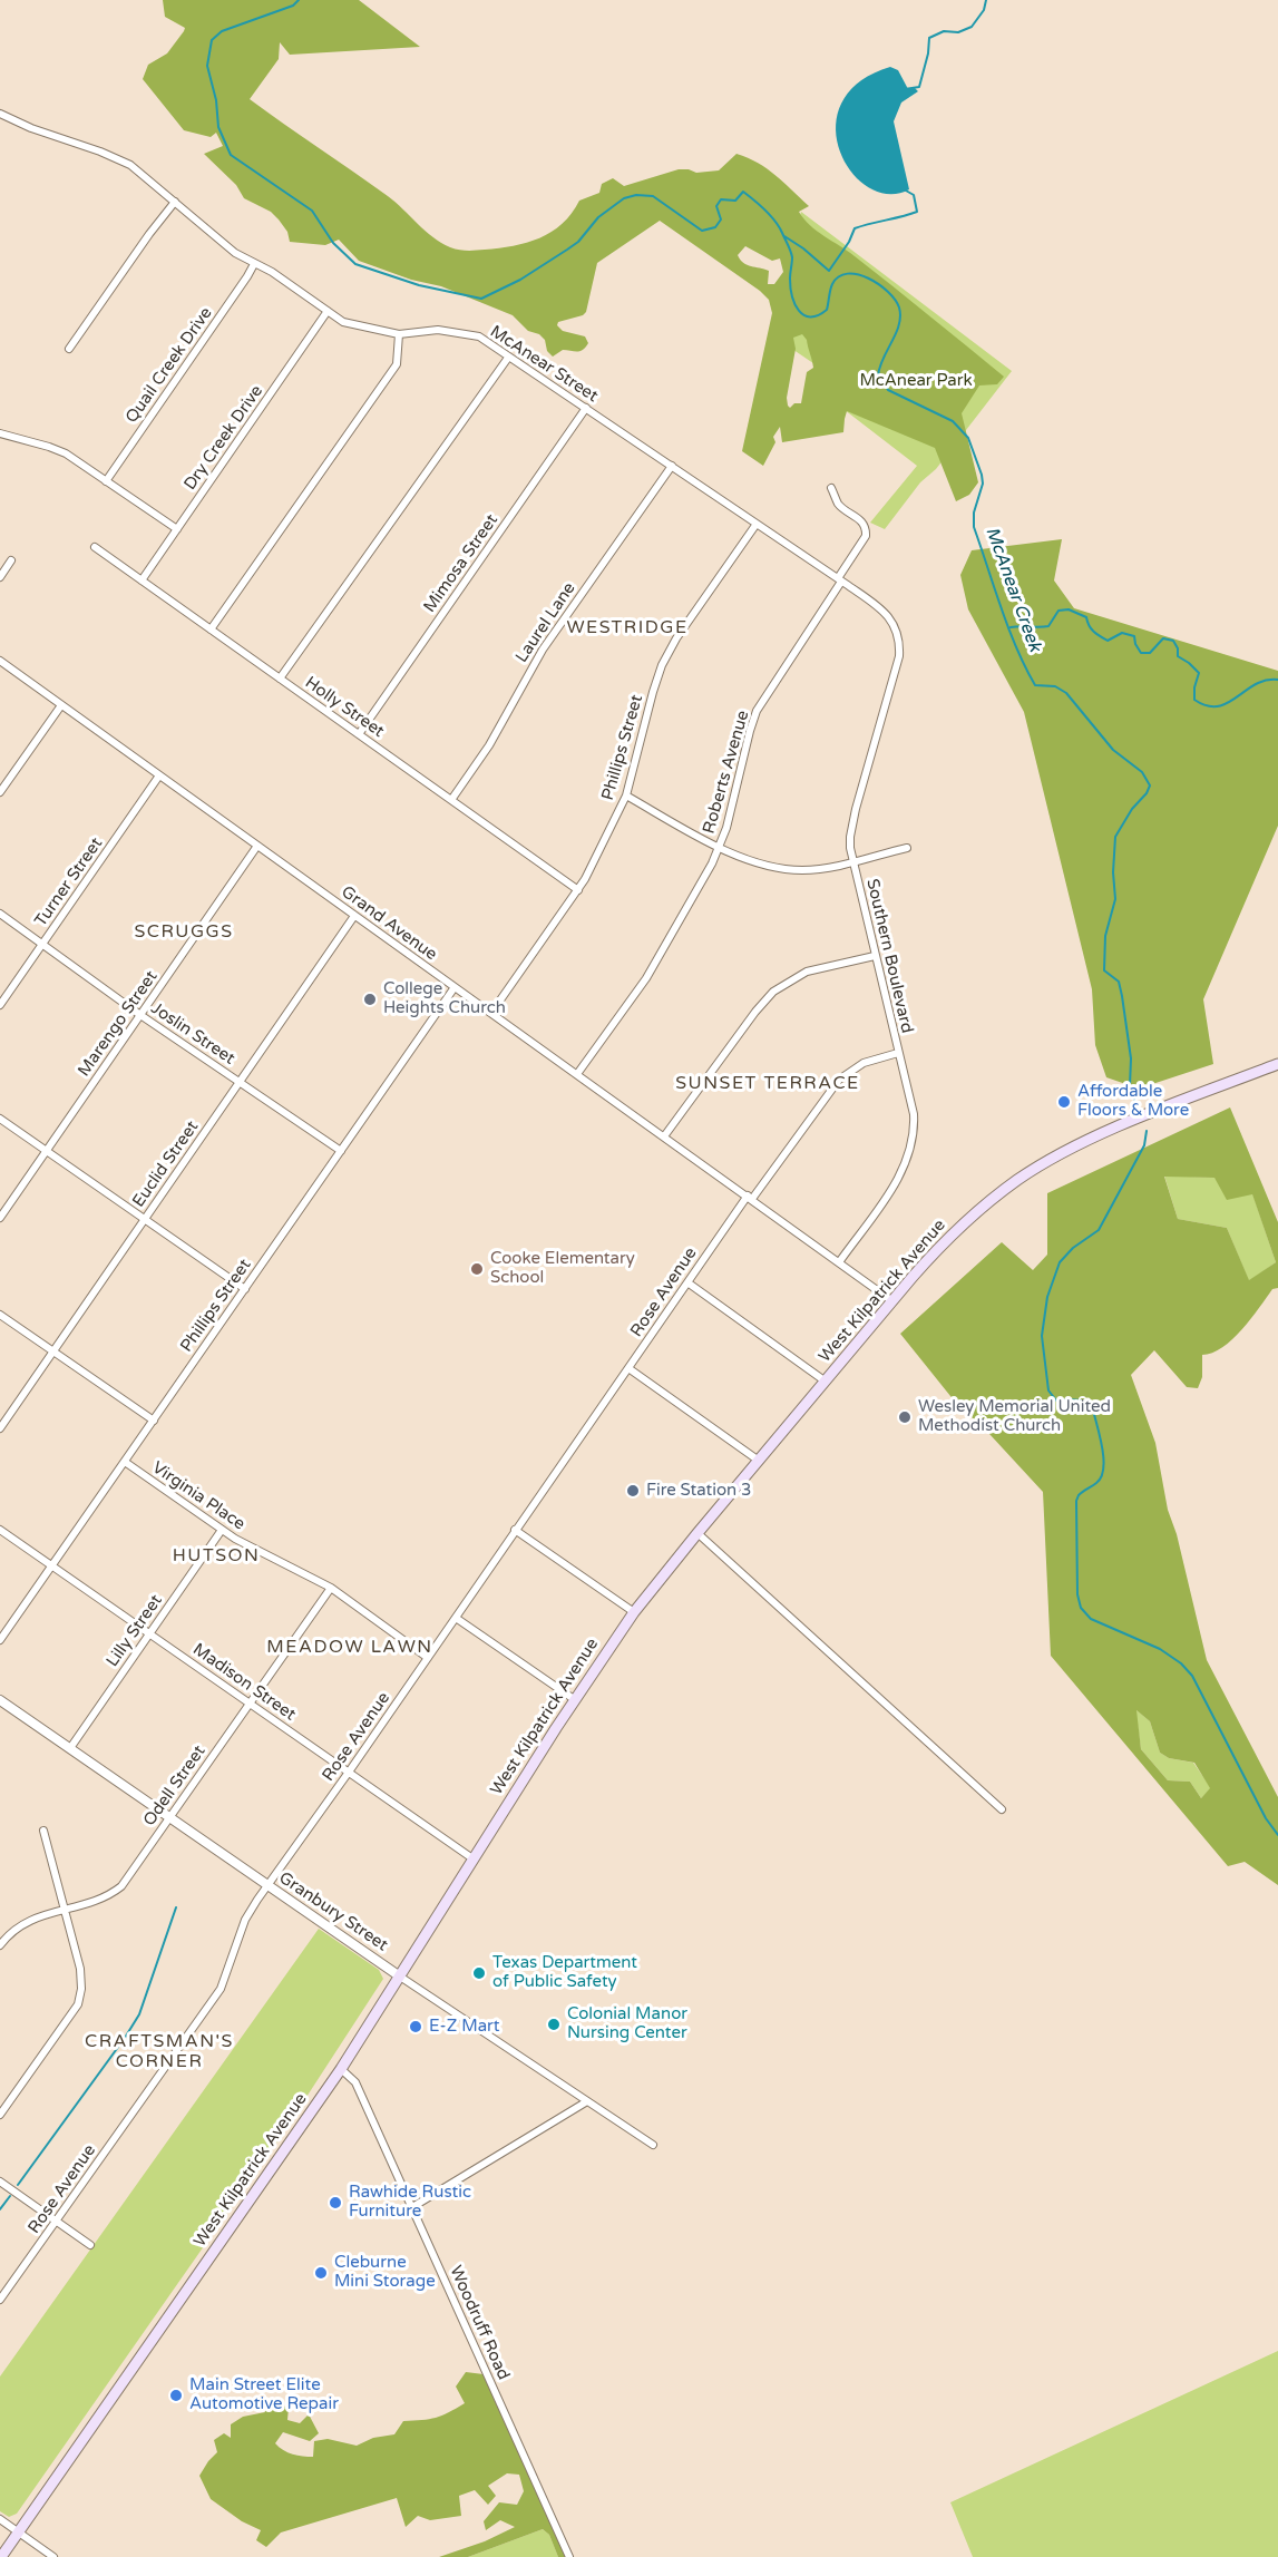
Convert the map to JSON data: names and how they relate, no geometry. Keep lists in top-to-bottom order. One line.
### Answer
{"streets":{"main road":["West Kilpatrick Avenue"],"street":["McAnear Street","Quail Creek Drive","Dry Creek Drive","Mimosa Street","Laurel Lane","Holly Street","Phillips Street","Roberts Avenue","Turner Street","Grand Avenue","Southern Boulevard","Marengo Street","Joslin Street","Euclid Street","Rose Avenue","Virginia Place","Lilly Street","Madison Street","Odell Street","Granbury Street","Woodruff Road"]},"crossings":[["McAnear Street","Quail Creek Drive"],["McAnear Street","Dry Creek Drive"],["McAnear Street","Mimosa Street"],["McAnear Street","Laurel Lane"],["McAnear Street","Phillips Street"],["McAnear Street","Roberts Avenue"],["McAnear Street","Southern Boulevard"],["Dry Creek Drive","Holly Street"],["Mimosa Street","Holly Street"],["Laurel Lane","Holly Street"],["Holly Street","Phillips Street"],["Phillips Street","Grand Avenue"],["Phillips Street","Joslin Street"],["Phillips Street","Virginia Place"],["Phillips Street","Madison Street"],["Roberts Avenue","Grand Avenue"],["Turner Street","Grand Avenue"],["Turner Street","Joslin Street"],["Grand Avenue","Southern Boulevard"],["Grand Avenue","Marengo Street"],["Grand Avenue","Euclid Street"],["Grand Avenue","West Kilpatrick Avenue"],["Grand Avenue","Rose Avenue"],["Southern Boulevard","Rose Avenue"],["Marengo Street","Joslin Street"],["Joslin Street","Euclid Street"],["West Kilpatrick Avenue","Madison Street"],["West Kilpatrick Avenue","Granbury Street"],["West Kilpatrick Avenue","Woodruff Road"],["Rose Avenue","Virginia Place"],["Rose Avenue","Madison Street"],["Rose Avenue","Granbury Street"],["Virginia Place","Lilly Street"],["Virginia Place","Odell Street"],["Lilly Street","Madison Street"],["Lilly Street","Granbury Street"],["Madison Street","Odell Street"],["Odell Street","Granbury Street"]],"districts":["WESTRIDGE","SCRUGGS","SUNSET TERRACE","HUTSON","MEADOW LAWN","CRAFTSMAN'S CORNER"],"water":["McAnear Creek"],"parks":["McAnear Park"],"places":["College Heights Church","Affordable Floors & More","Cooke Elementary School","Wesley Memorial United Methodist Church","Fire Station 3","Texas Department of Public Safety","Colonial Manor Nursing Center","E-Z Mart","Rawhide Rustic Furniture","Cleburne Mini Storage","Main Street Elite Automotive Repair"]}
